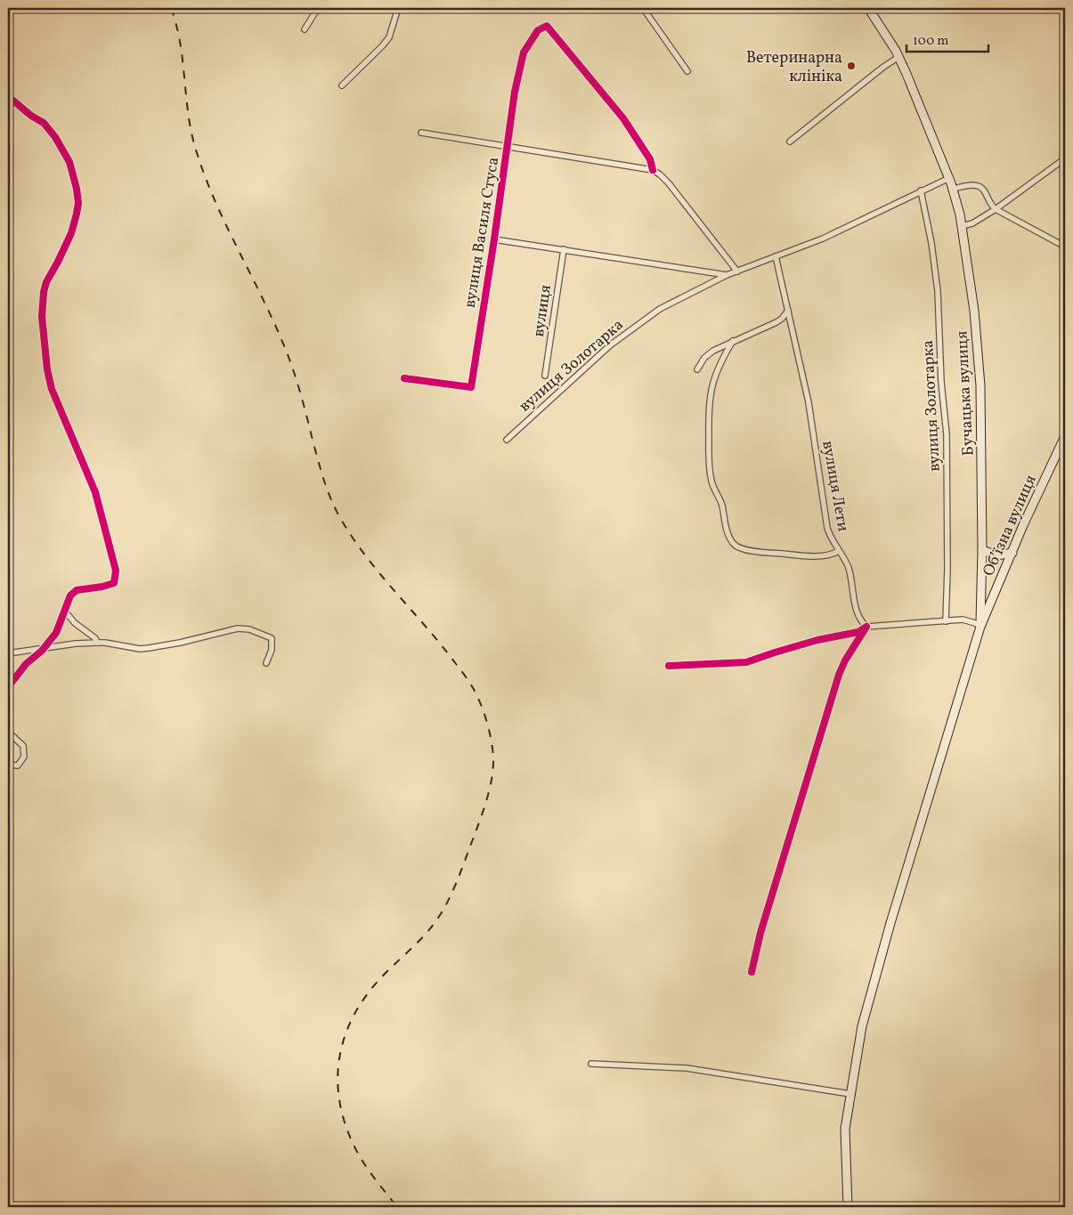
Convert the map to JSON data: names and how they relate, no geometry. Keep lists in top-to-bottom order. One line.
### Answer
{"streets":{"main road":["Бучацька вулиця","Обʼїзна вулиця"],"street":["вулиця Василя Стуса","вулиця","вулиця Золотарка","вулиця Лети"]},"crossings":[["вулиця Золотарка","Бучацька вулиця"],["вулиця Золотарка","вулиця Лети"],["Бучацька вулиця","Обʼїзна вулиця"]],"places":["Ветеринарна клініка"],"scale_bar":"100 m"}
